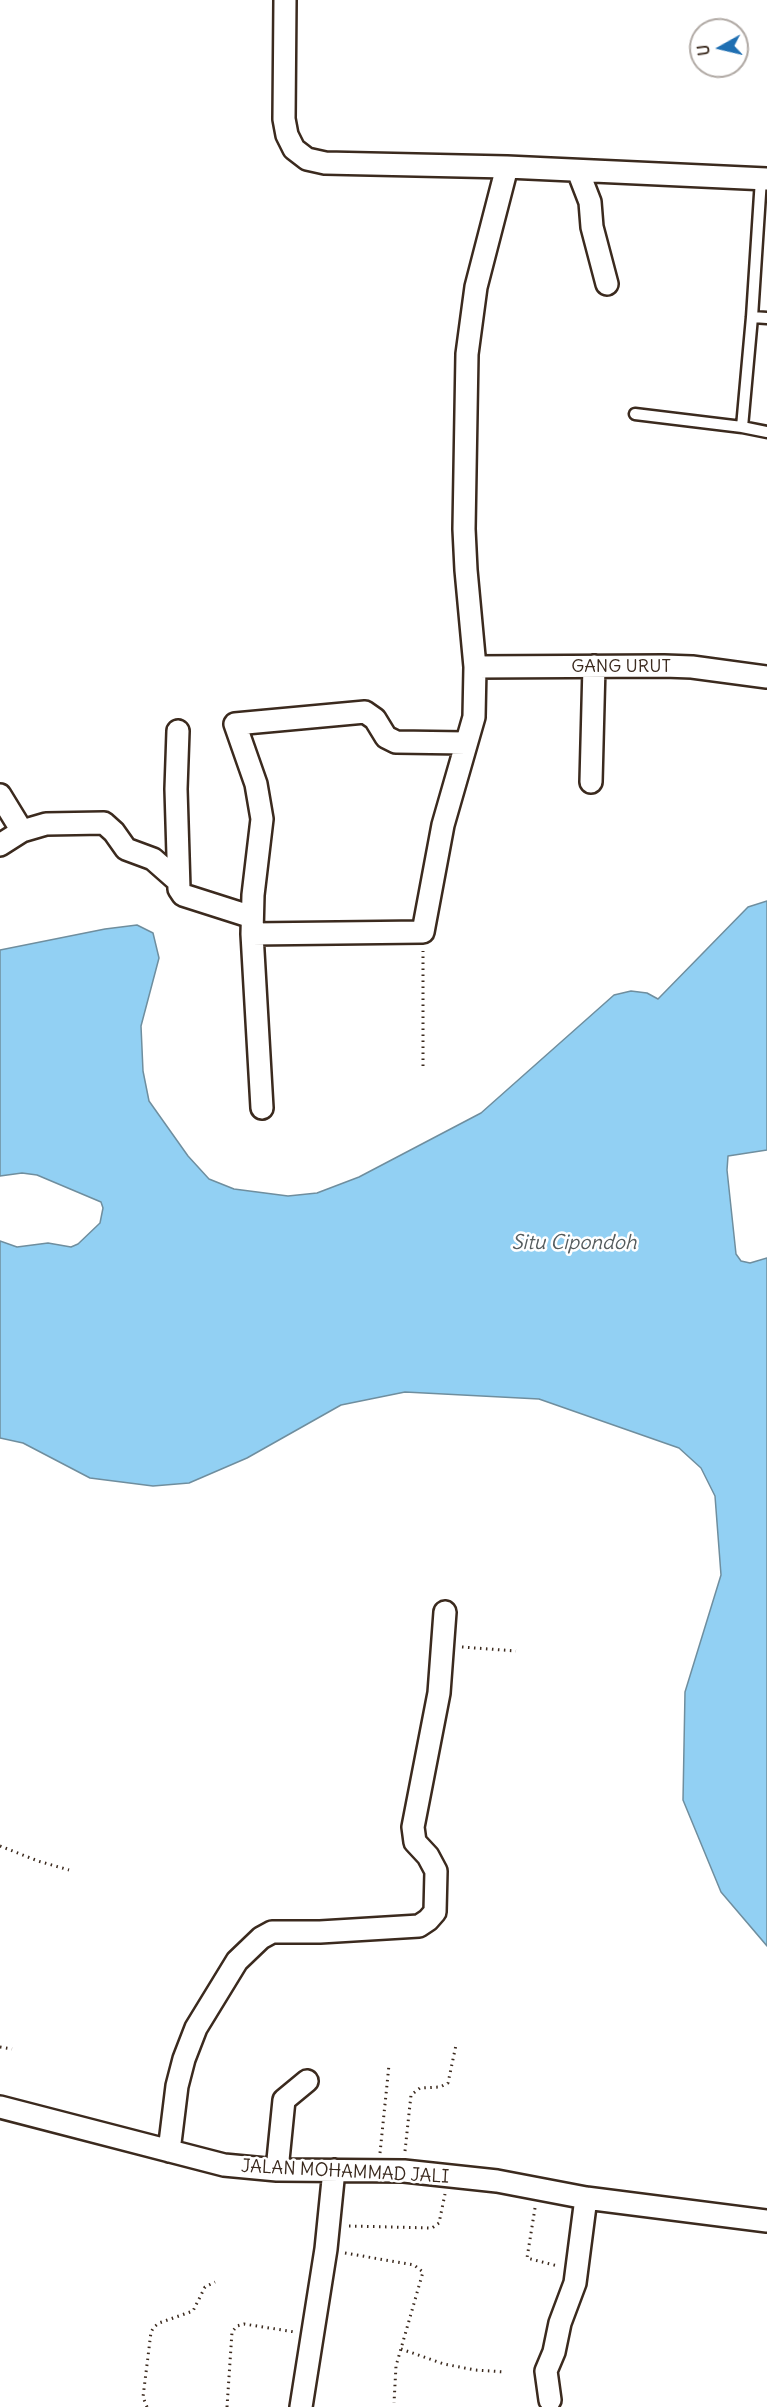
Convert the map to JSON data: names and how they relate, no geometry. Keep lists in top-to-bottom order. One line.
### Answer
{"streets":{"street":["GANG URUT","JALAN MOHAMMAD JALI"]},"water":["Situ Cipondoh"],"north":"left"}
